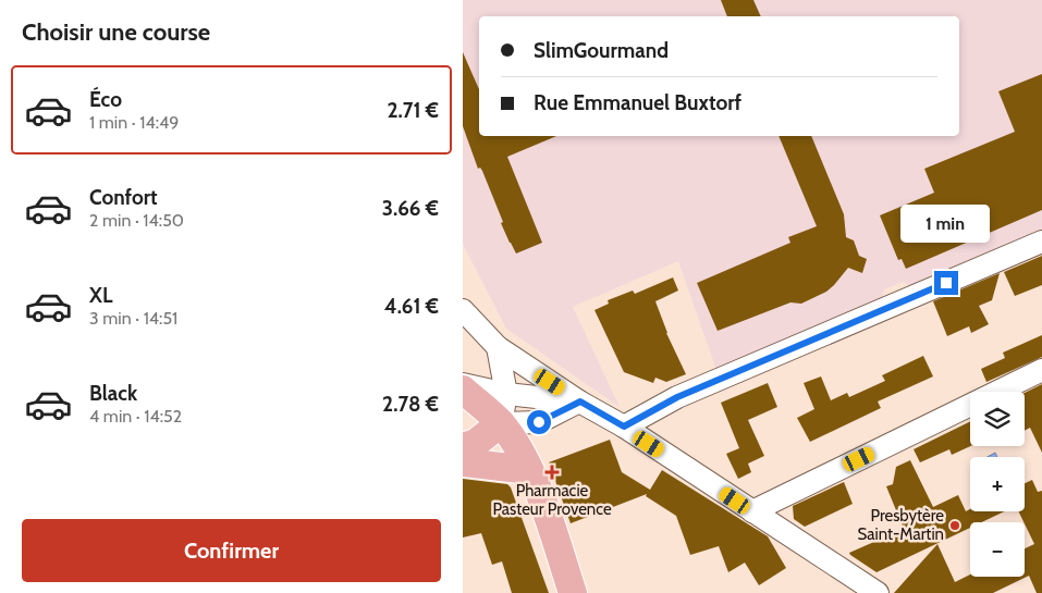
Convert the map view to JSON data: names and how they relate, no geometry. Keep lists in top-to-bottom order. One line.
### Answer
{"places":{"health":["Pharmacie Pasteur Provence"],"other":["Presbytère Saint-Martin"]},"page":{"heading":"Choisir une course","banner":["SlimGourmand","Rue Emmanuel Buxtorf"],"list":[{"name":"Éco","note":"1 min · 14:49","value":"2.71 €"},{"name":"Confort","note":"2 min · 14:50","value":"3.66 €"},{"name":"XL","note":"3 min · 14:51","value":"4.61 €"},{"name":"Black","note":"4 min · 14:52","value":"2.78 €"}],"bubble":"1 min","map_buttons":["+","−"],"buttons":"Confirmer"}}
